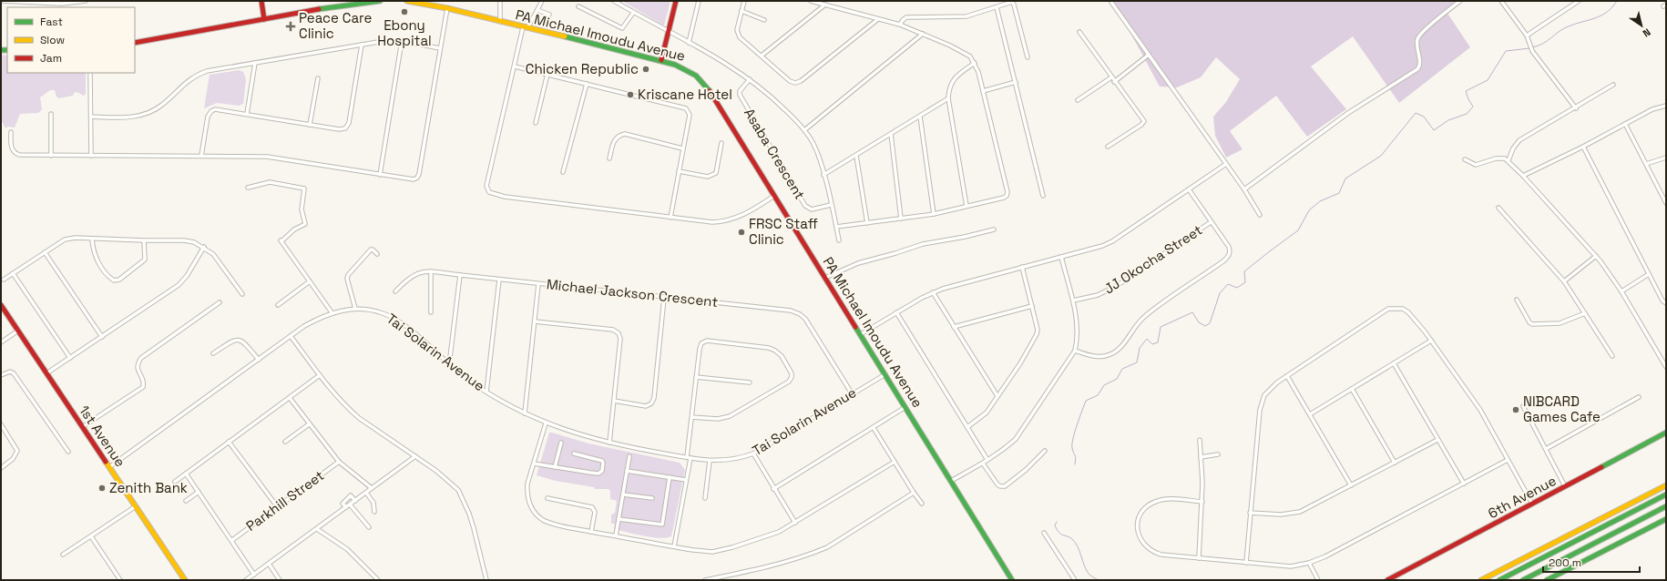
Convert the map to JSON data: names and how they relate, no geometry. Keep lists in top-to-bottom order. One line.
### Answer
{"streets":{"main road":["PA Michael Imoudu Avenue","1st Avenue","6th Avenue"],"street":["Asaba Crescent","JJ Okocha Street","Michael Jackson Crescent","Tai Solarin Avenue","Parkhill Street"]},"crossings":[["PA Michael Imoudu Avenue","Tai Solarin Avenue"],["Michael Jackson Crescent","Tai Solarin Avenue"],["Tai Solarin Avenue","1st Avenue"]],"places":{"other":["Ebony Hospital","Chicken Republic","Kriscane Hotel","FRSC Staff Clinic","NIBCARD Games Cafe","Zenith Bank"],"health":["Peace Care Clinic"]},"legend":["Fast","Slow","Jam"],"scale_bar":"200 m","north":"bottom right"}
